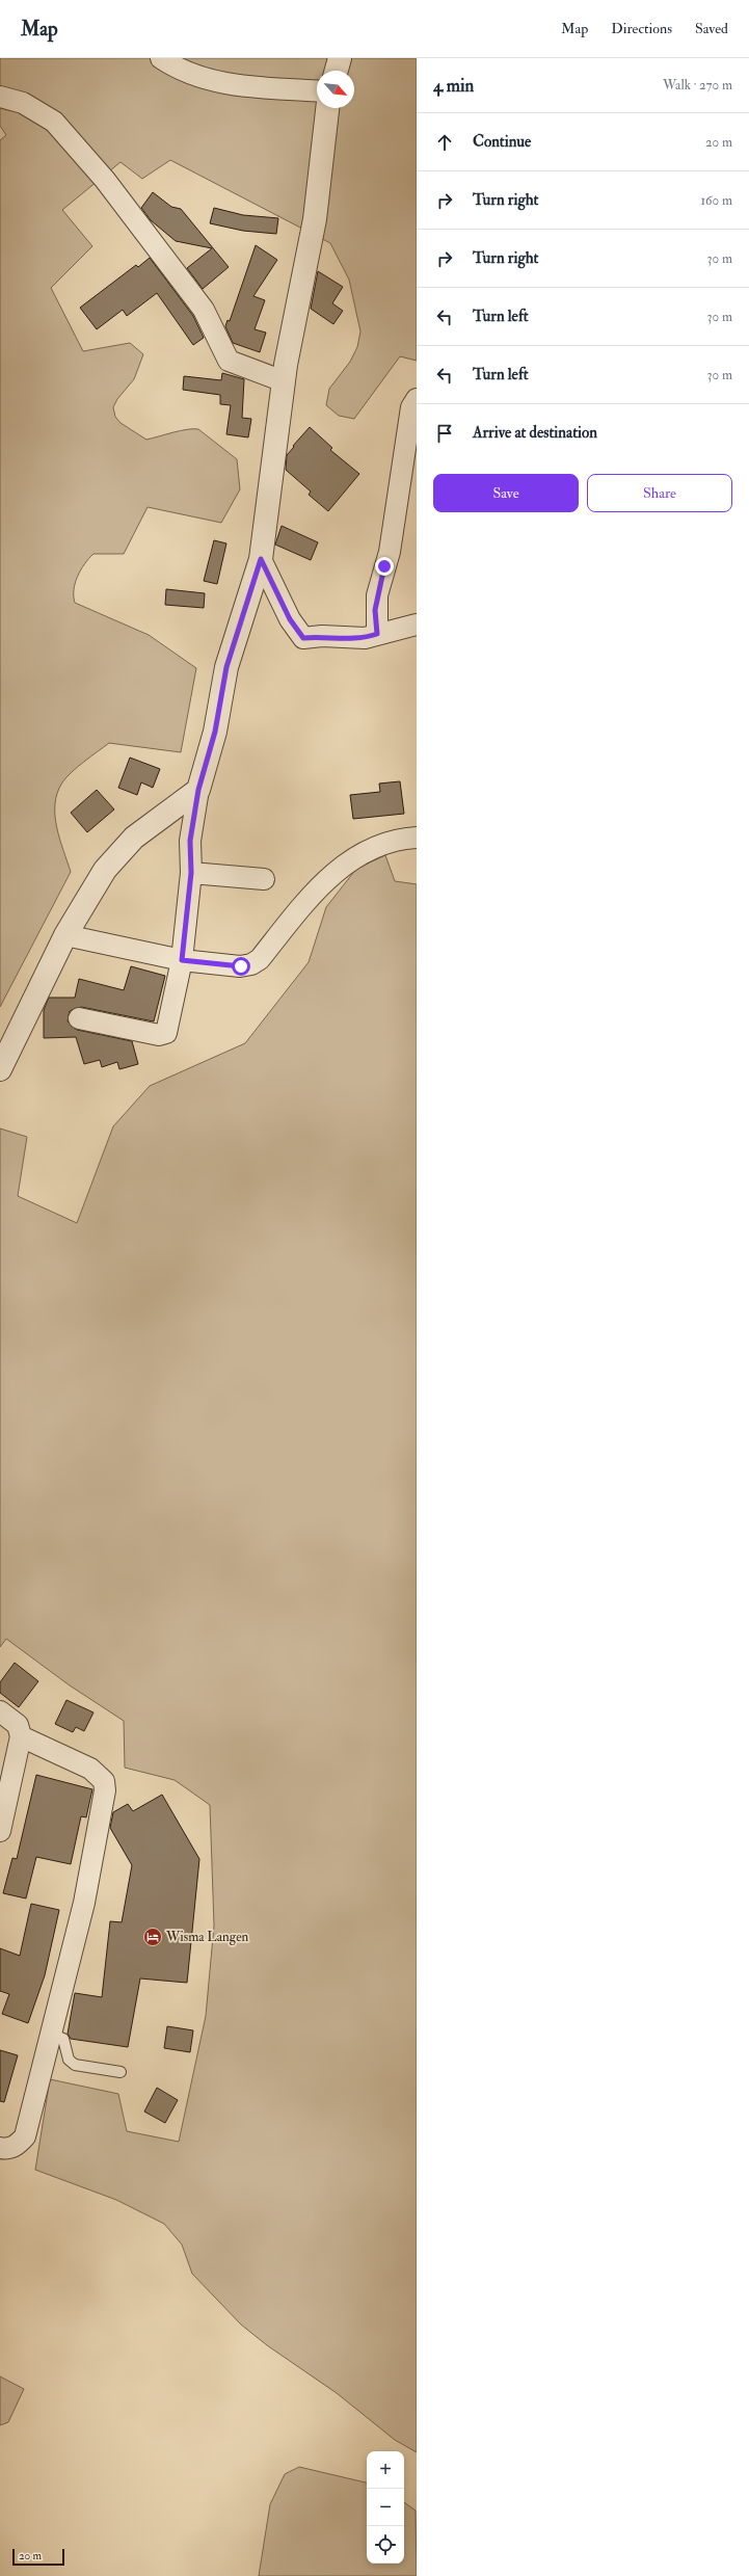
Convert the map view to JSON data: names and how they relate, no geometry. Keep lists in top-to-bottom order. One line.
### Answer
{"places":{"hotel":["Wisma Langen"]},"scale_bar":"20 m","north":"bottom right","page":{"header":"Map","nav":["Map","Directions","Saved"],"heading":["4 min","Walk · 270 m"],"list":[["Continue","20 m"],["Turn right","160 m"],["Turn right","30 m"],["Turn left","30 m"],["Turn left","30 m"],"Arrive at destination"],"buttons":["Save","Share"],"map_buttons":["+","−"],"scale":"20 m"}}
